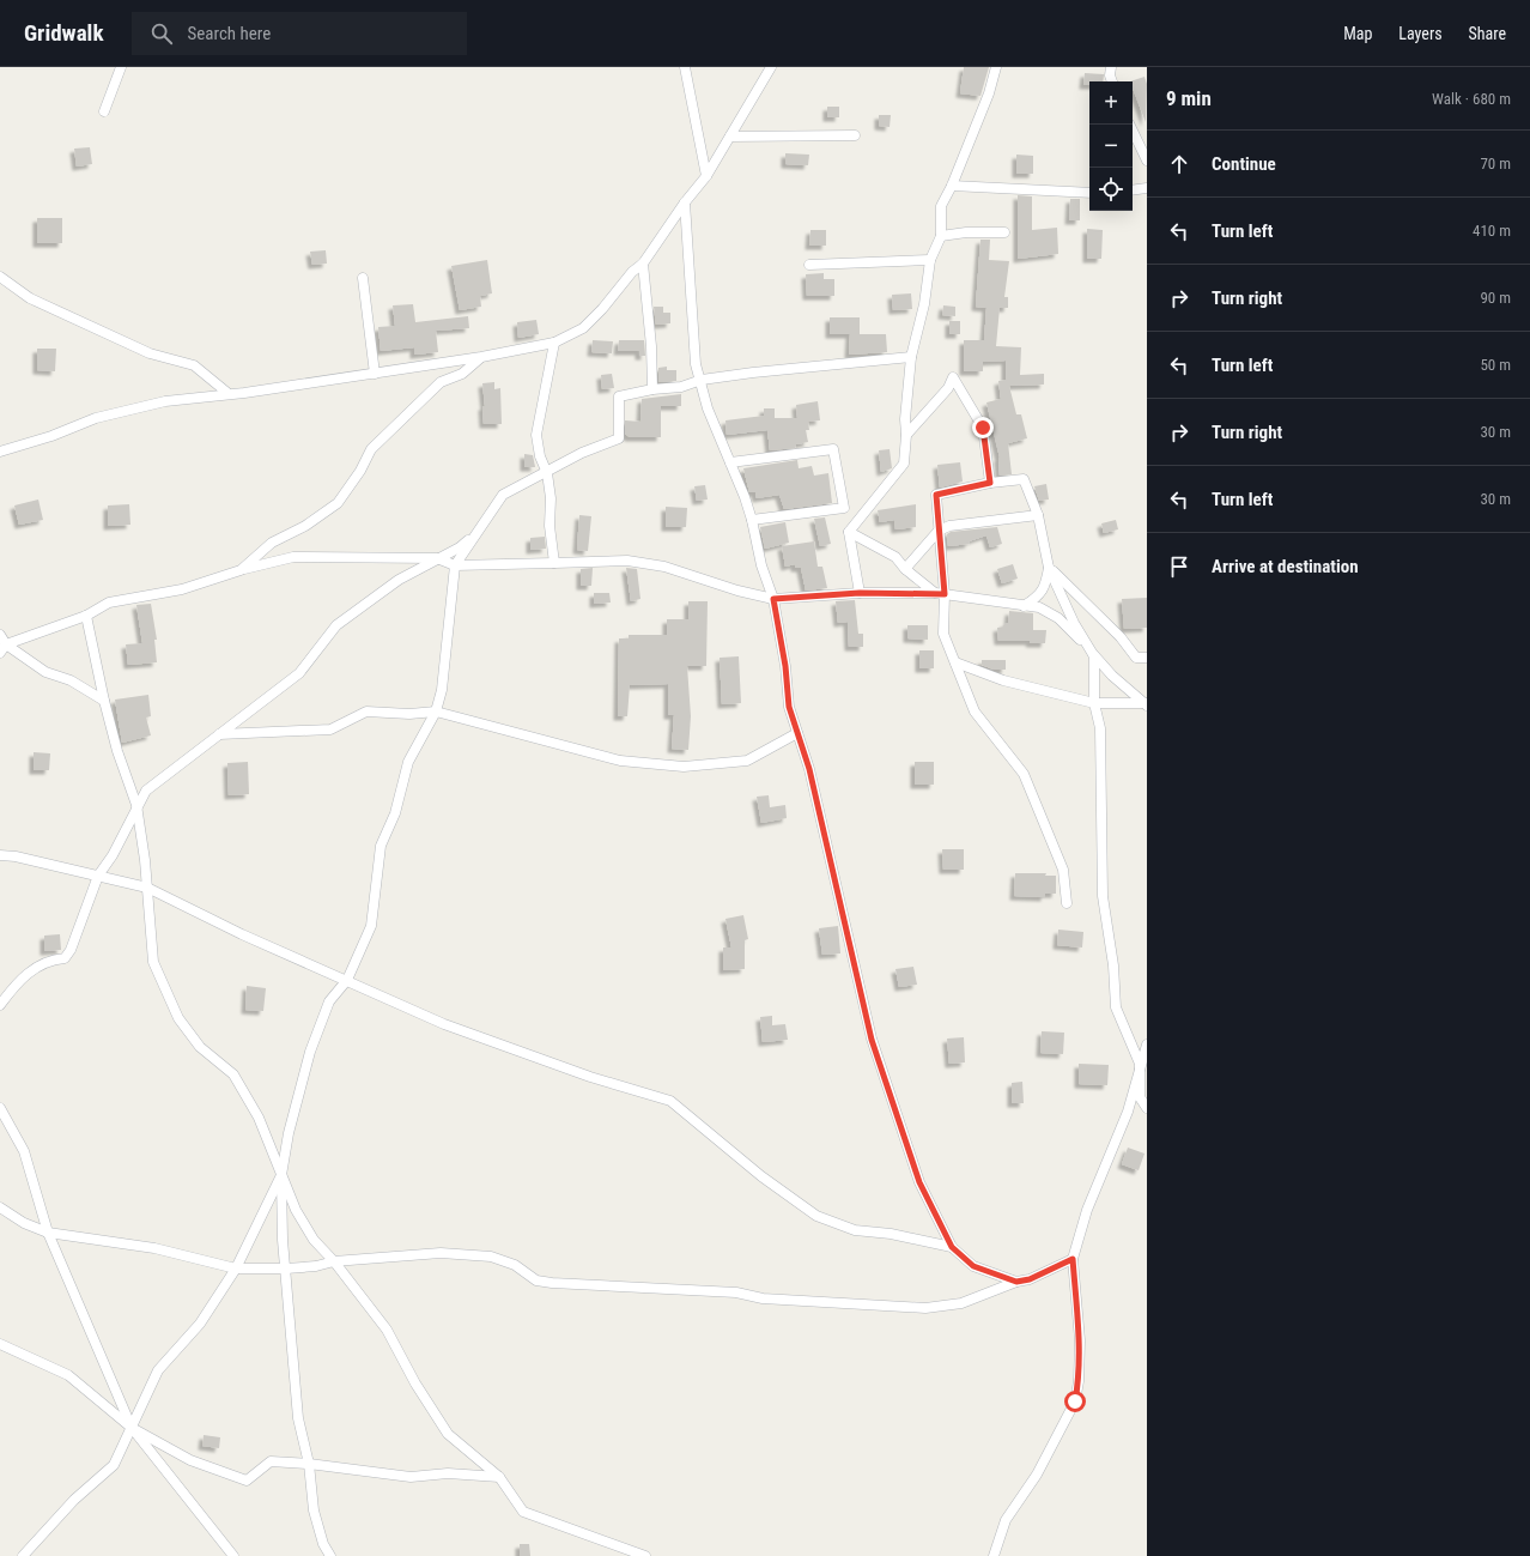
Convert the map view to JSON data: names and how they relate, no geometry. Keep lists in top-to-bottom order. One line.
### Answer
{"page":{"header":"Gridwalk","search":"Search here","nav":["Map","Layers","Share"],"heading":["9 min","Walk · 680 m"],"map_buttons":["+","−"],"list":[["Continue","70 m"],["Turn left","410 m"],["Turn right","90 m"],["Turn left","50 m"],["Turn right","30 m"],["Turn left","30 m"],"Arrive at destination"]}}
